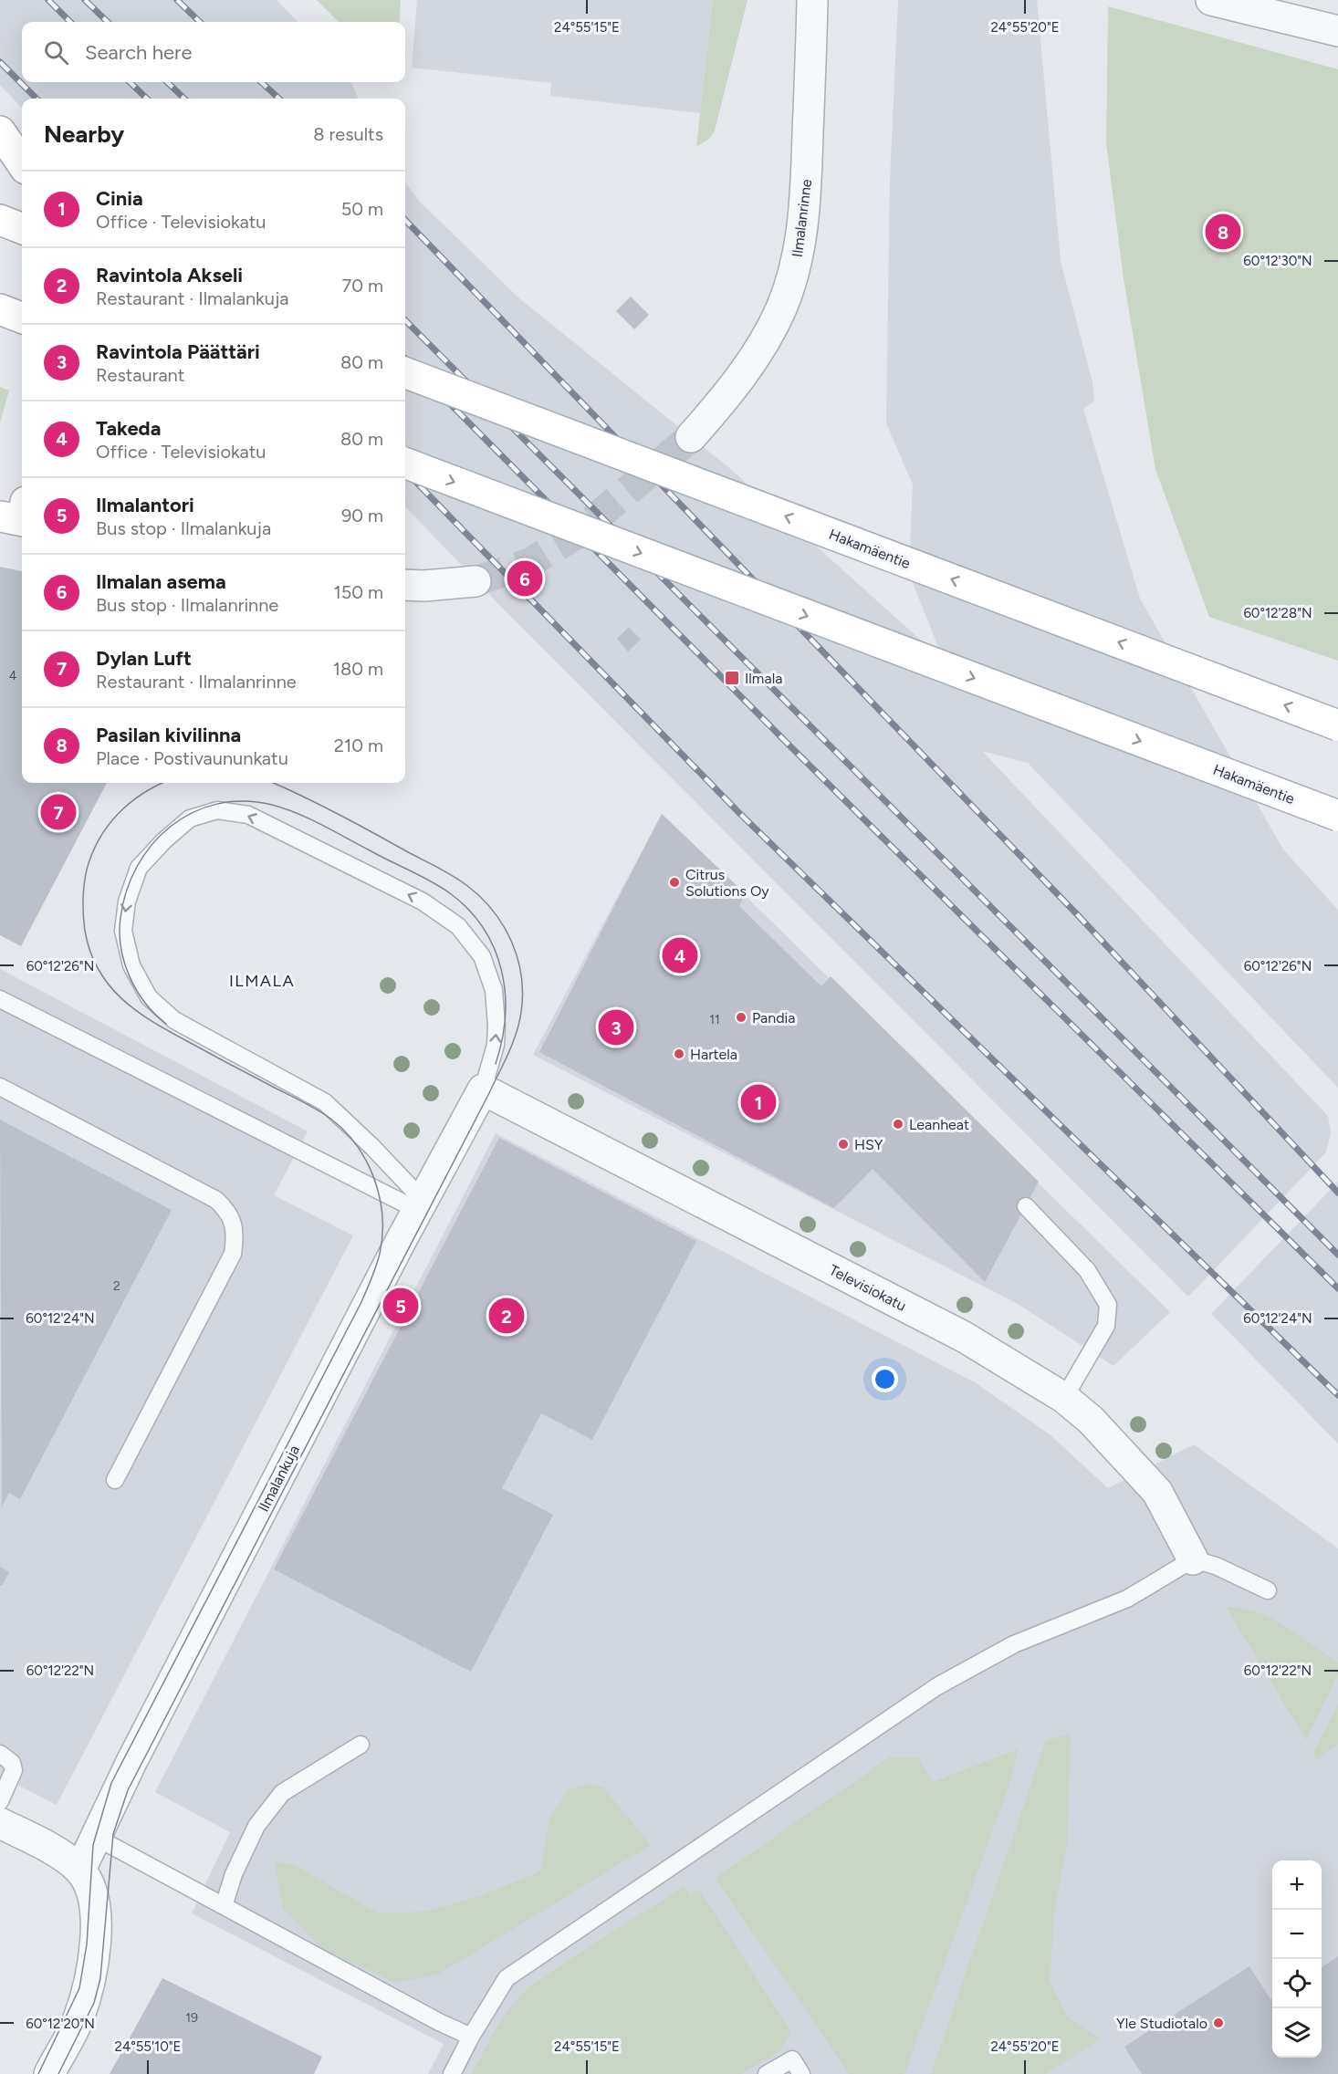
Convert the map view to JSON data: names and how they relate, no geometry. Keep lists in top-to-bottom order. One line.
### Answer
{"streets":{"main road":["Hakamäentie"],"street":["Ilmalanrinne","Televisiokatu","Ilmalankuja"]},"crossings":[["Televisiokatu","Ilmalankuja"]],"districts":["ILMALA"],"places":{"transit":["Ilmala"],"other":["Citrus Solutions Oy","Pandia","Hartela","Leanheat","HSY","Yle Studiotalo"]},"house_numbers":["4","11","2","19"],"page":{"search":"Search here","heading":["Nearby","8 results"],"list":[{"mark":"1","name":"Cinia","note":"Office · Televisiokatu","value":"50 m"},{"mark":"2","name":"Ravintola Akseli","note":"Restaurant · Ilmalankuja","value":"70 m"},{"mark":"3","name":"Ravintola Päättäri","note":"Restaurant","value":"80 m"},{"mark":"4","name":"Takeda","note":"Office · Televisiokatu","value":"80 m"},{"mark":"5","name":"Ilmalantori","note":"Bus stop · Ilmalankuja","value":"90 m"},{"mark":"6","name":"Ilmalan asema","note":"Bus stop · Ilmalanrinne","value":"150 m"},{"mark":"7","name":"Dylan Luft","note":"Restaurant · Ilmalanrinne","value":"180 m"},{"mark":"8","name":"Pasilan kivilinna","note":"Place · Postivaununkatu","value":"210 m"}],"pins":["8","6","7","4","3","1","5","2"],"map_buttons":["+","−"]},"coordinates":["24°55'15\"E","24°55'20\"E","60°12'30\"N","60°12'28\"N","60°12'26\"N","60°12'24\"N","60°12'22\"N","60°12'20\"N","24°55'10\"E"]}
